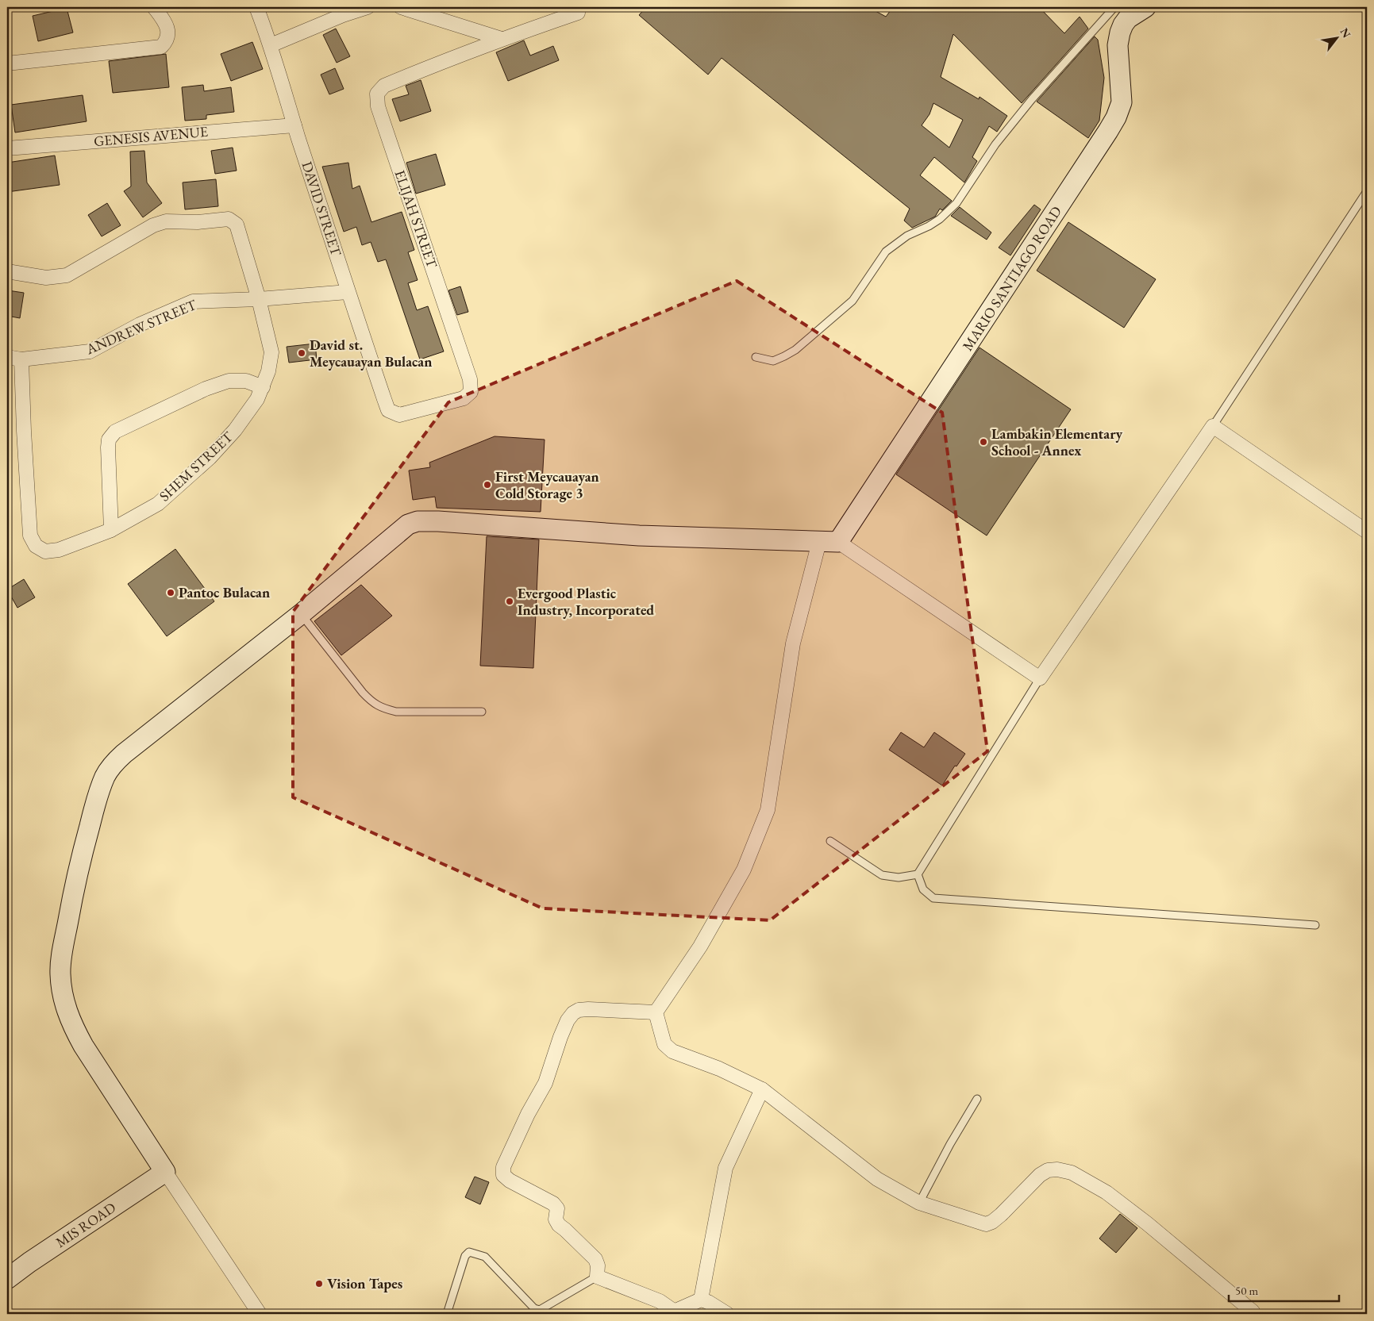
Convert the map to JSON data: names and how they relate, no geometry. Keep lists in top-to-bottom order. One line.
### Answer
{"streets":{"street":["GENESIS AVENUE","DAVID STREET","ELIJAH STREET","MARIO SANTIAGO ROAD","ANDREW STREET","SHEM STREET","MIS ROAD"]},"crossings":[["GENESIS AVENUE","DAVID STREET"],["DAVID STREET","ELIJAH STREET"],["DAVID STREET","ANDREW STREET"],["ANDREW STREET","SHEM STREET"]],"places":["David st. Meycauayan Bulacan","Lambakin Elementary School - Annex","First Meycauayan Cold Storage 3","Pantoc Bulacan","Evergood Plastic Industry, Incorporated","Vision Tapes"],"scale_bar":"50 m","north":"top right"}
